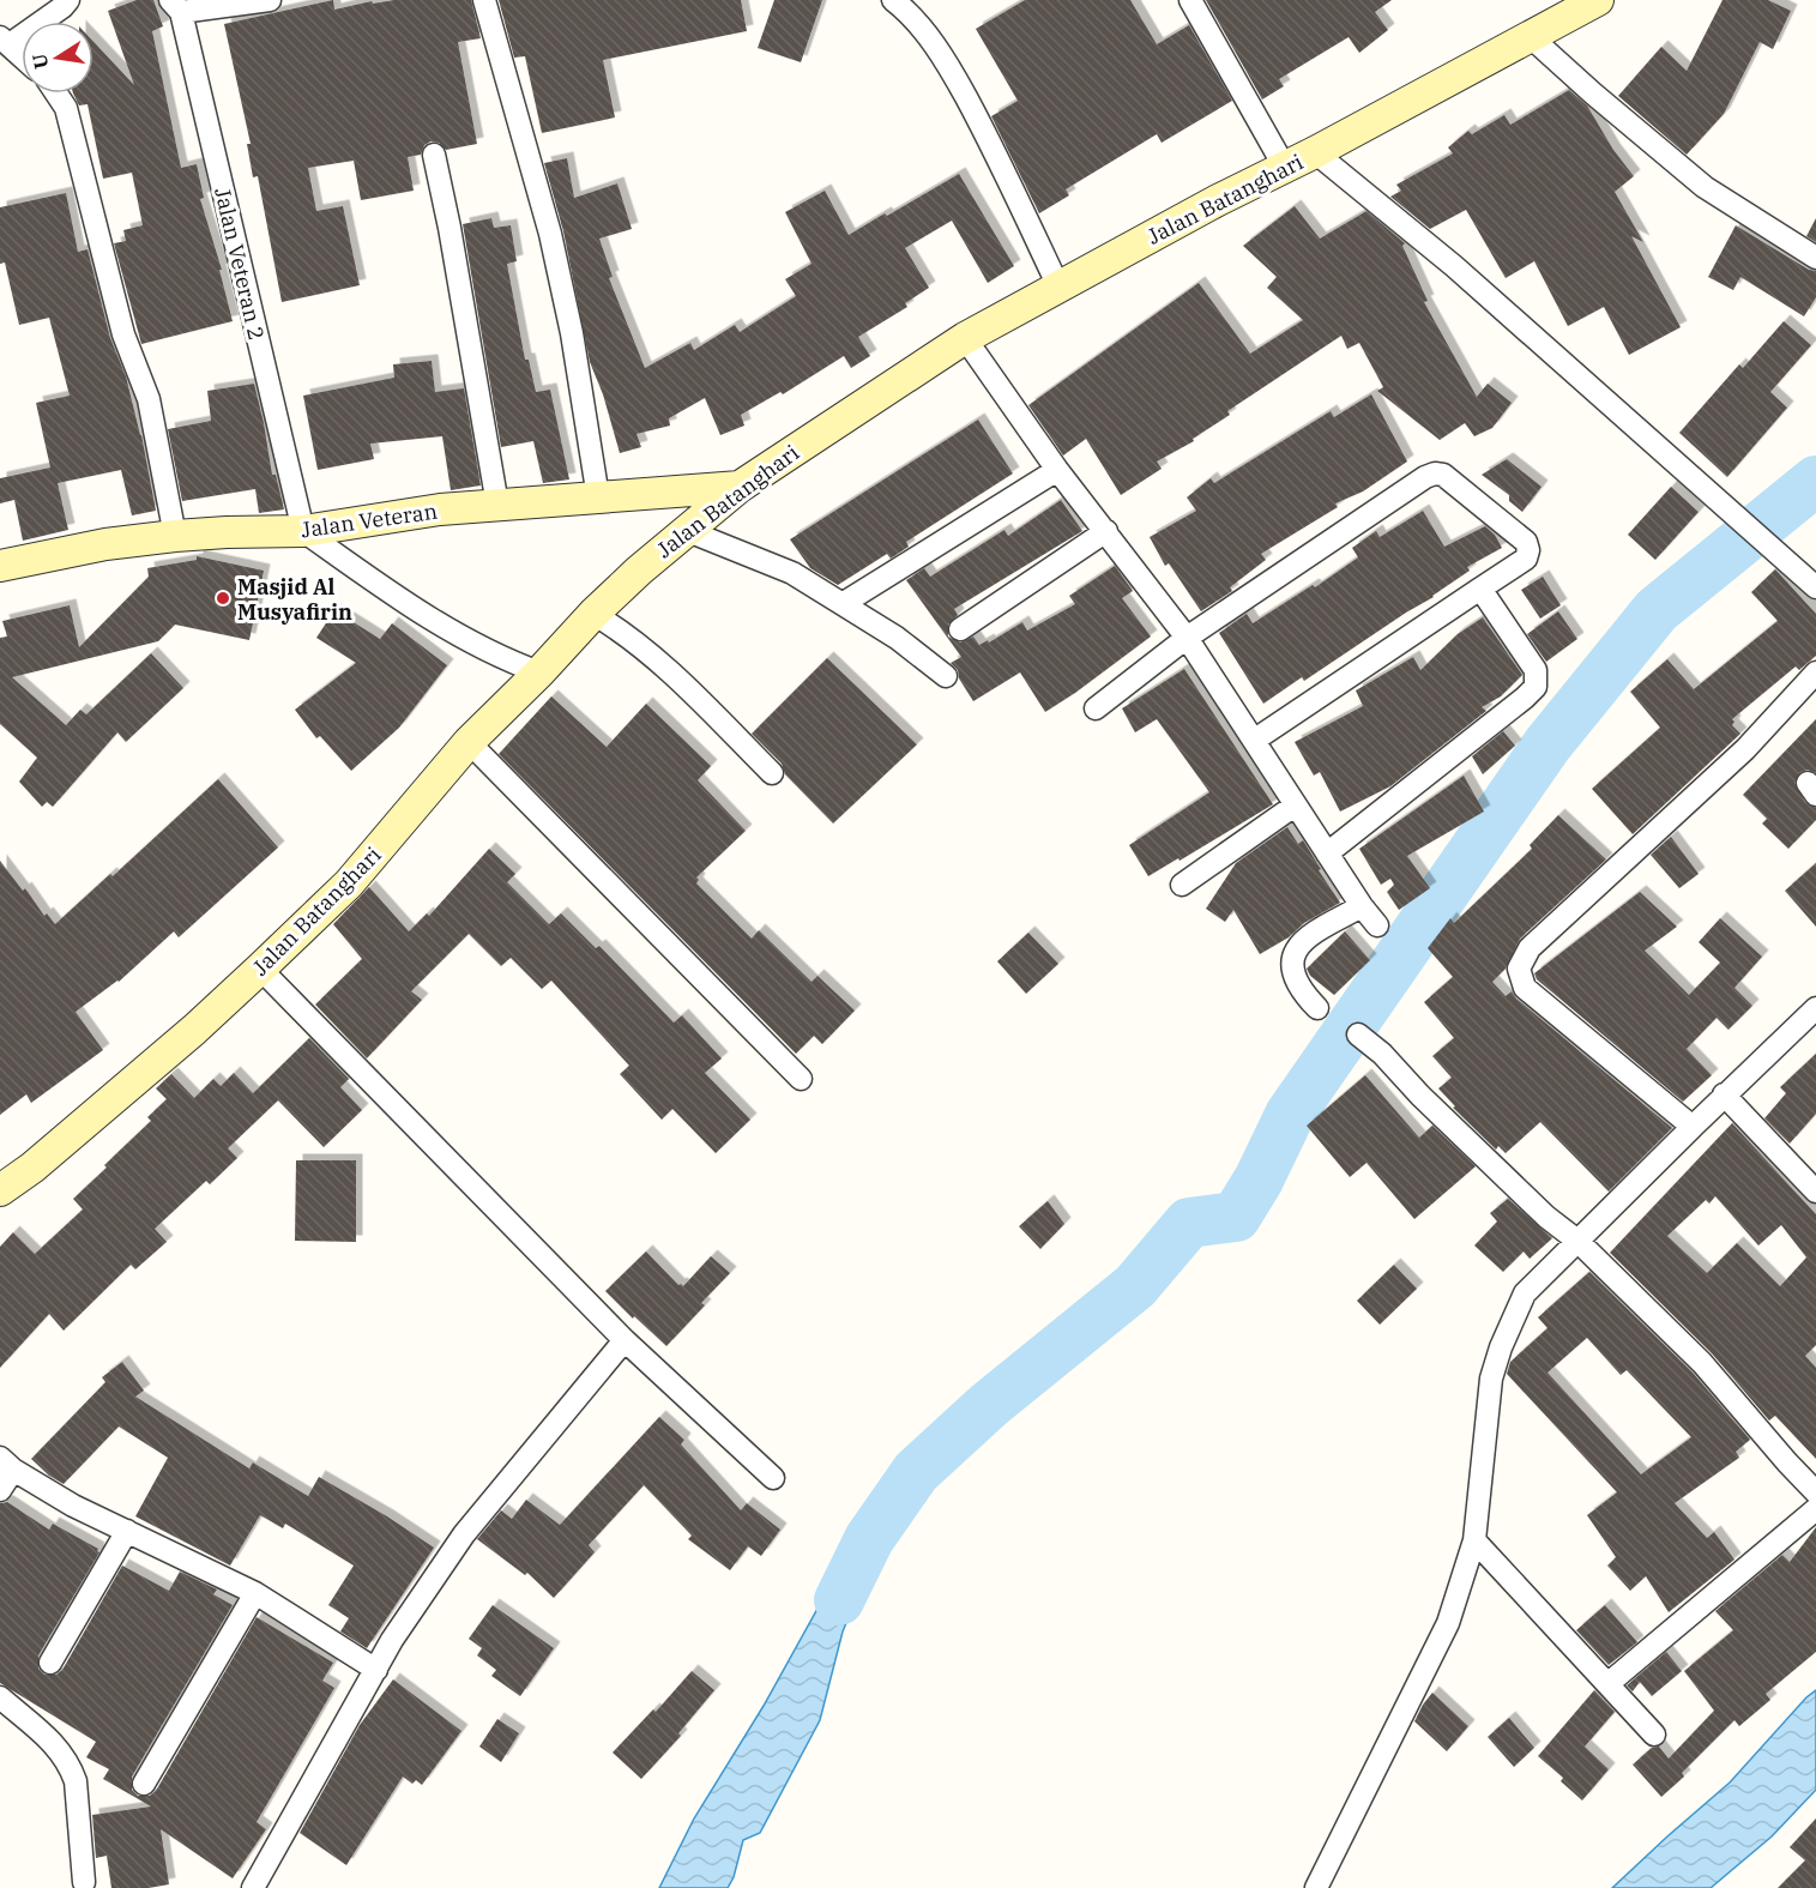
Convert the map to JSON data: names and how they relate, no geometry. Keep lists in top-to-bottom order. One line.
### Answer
{"streets":{"street":["Jalan Batanghari","Jalan Veteran 2","Jalan Veteran"]},"crossings":[["Jalan Batanghari","Jalan Veteran"],["Jalan Veteran 2","Jalan Veteran"]],"places":["Masjid Al Musyafirin"],"north":"left"}
